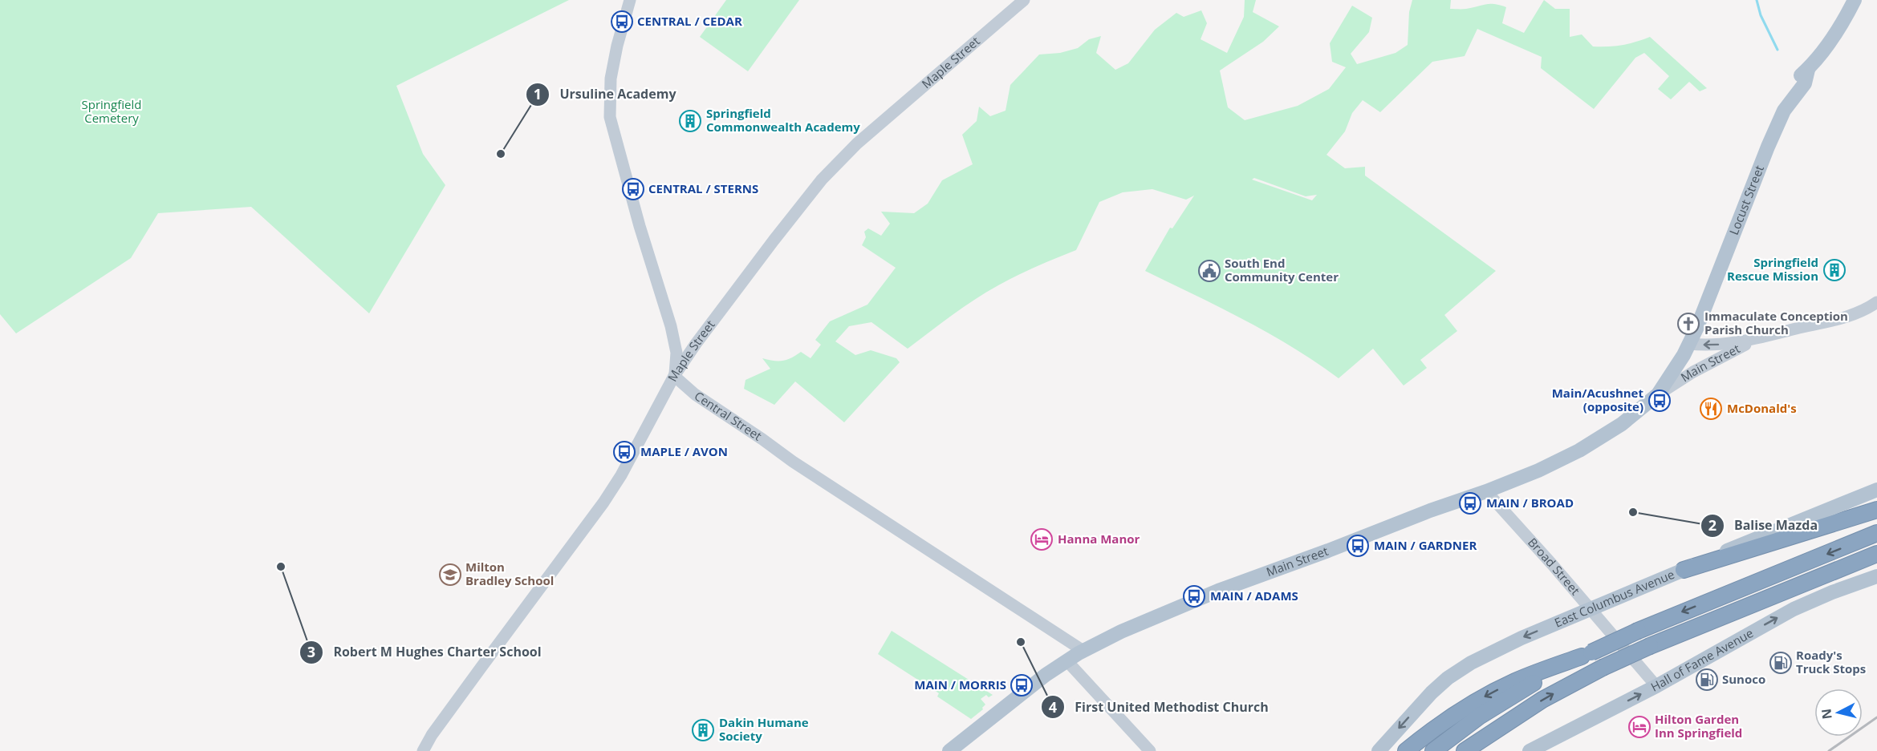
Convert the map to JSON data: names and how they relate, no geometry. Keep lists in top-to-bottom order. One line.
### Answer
{"streets":{"main road":["Maple Street","Locust Street","Main Street","Central Street","Broad Street","East Columbus Avenue","Hall of Fame Avenue"]},"crossings":[["Maple Street","Central Street"],["Locust Street","Main Street"],["Main Street","Central Street"],["Main Street","Broad Street"],["Broad Street","East Columbus Avenue"],["Broad Street","Hall of Fame Avenue"]],"one_way":["East Columbus Avenue","Hall of Fame Avenue"],"parks":["Springfield Cemetery"],"places":{"bus stop":["CENTRAL / CEDAR","CENTRAL / STERNS","Main/Acushnet (opposite)","MAPLE / AVON","MAIN / BROAD","MAIN / GARDNER","MAIN / ADAMS","MAIN / MORRIS"],"building":["Springfield Commonwealth Academy","Springfield Rescue Mission","Dakin Humane Society"],"other":["Ursuline Academy","Balise Mazda","Robert M Hughes Charter School","First United Methodist Church"],"public building":["South End Community Center"],"church":["Immaculate Conception Parish Church"],"restaurant":["McDonald's"],"hotel":["Hanna Manor","Hilton Garden Inn Springfield"],"school or university":["Milton Bradley School"],"fuel station":["Roady's Truck Stops","Sunoco"]},"north":"left"}
